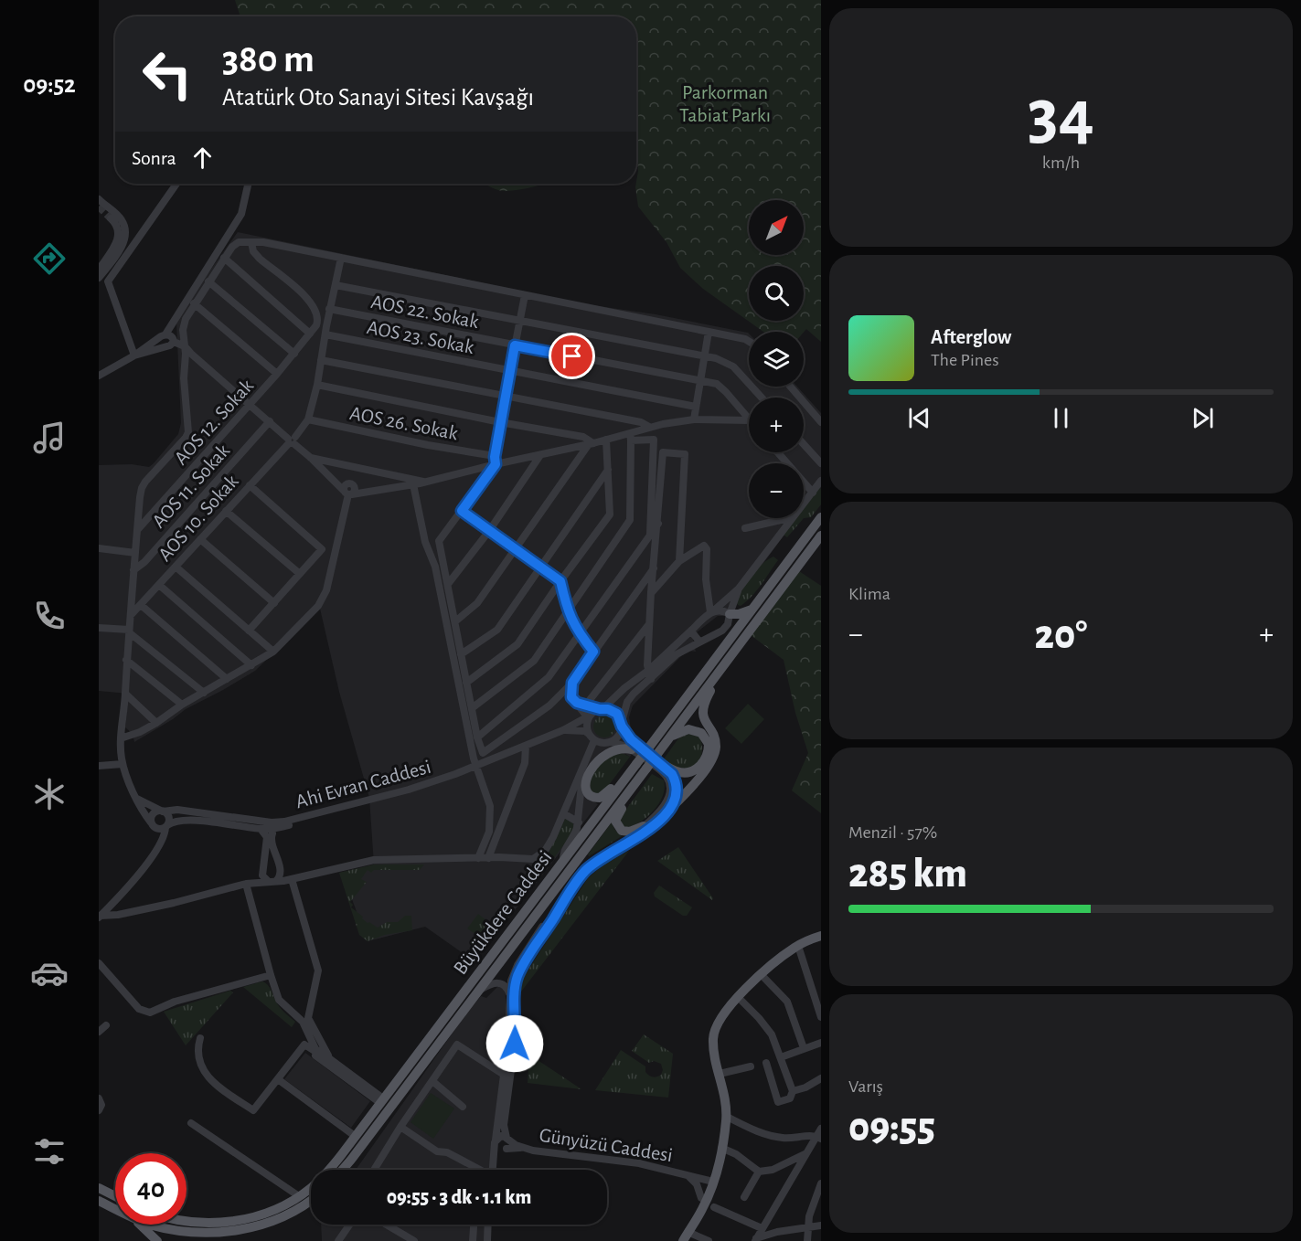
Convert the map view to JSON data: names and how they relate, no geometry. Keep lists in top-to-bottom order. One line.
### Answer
{"streets":{"main road":["Büyükdere Caddesi"],"street":["AOS 22. Sokak","AOS 23. Sokak","AOS 12. Sokak","AOS 26. Sokak","AOS 11. Sokak","AOS 10. Sokak","Ahi Evran Caddesi","Günyüzü Caddesi"]},"crossings":[["AOS 26. Sokak","AOS 10. Sokak"]],"parks":["Parkorman Tabiat Parkı"],"north":"top right","page":{"tabs":"09:52","tile":[["34","km/h"],"Klima",["Menzil · 57%","285 km"],["Varış","09:55"]],"turn":["380 m","Atatürk Oto Sanayi Sitesi Kavşağı"],"then":"Sonra","map_buttons":["+","−"],"song":["Afterglow","The Pines"],"heat":["−","20°","+"],"limit":"40","trip":"09:55 · 3 dk · 1.1 km"}}
